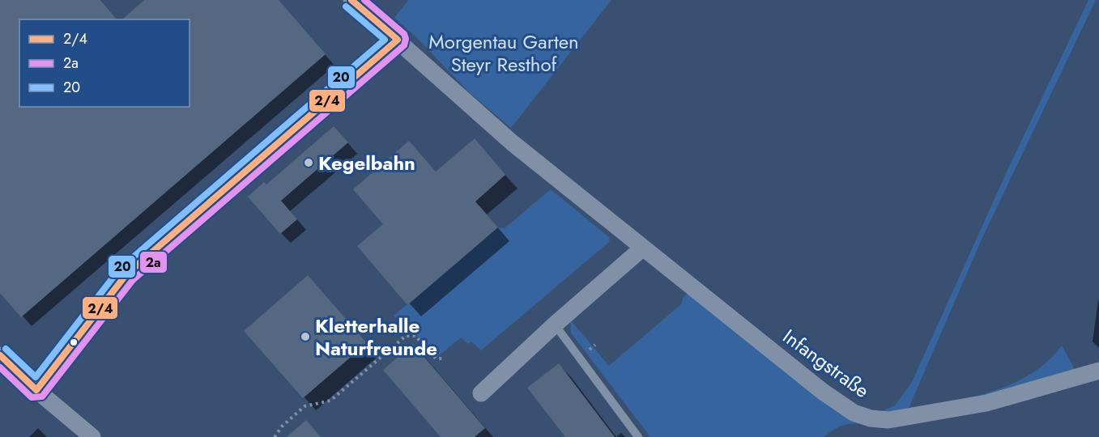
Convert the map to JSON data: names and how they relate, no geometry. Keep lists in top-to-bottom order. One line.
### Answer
{"streets":{"street":["Infangstraße"]},"parks":["Morgentau Garten Steyr Resthof"],"places":["Kegelbahn","Kletterhalle Naturfreunde"],"lines":["transit line 2/4","transit line 2a","transit line 20"],"legend":["2/4","2a","20"]}
